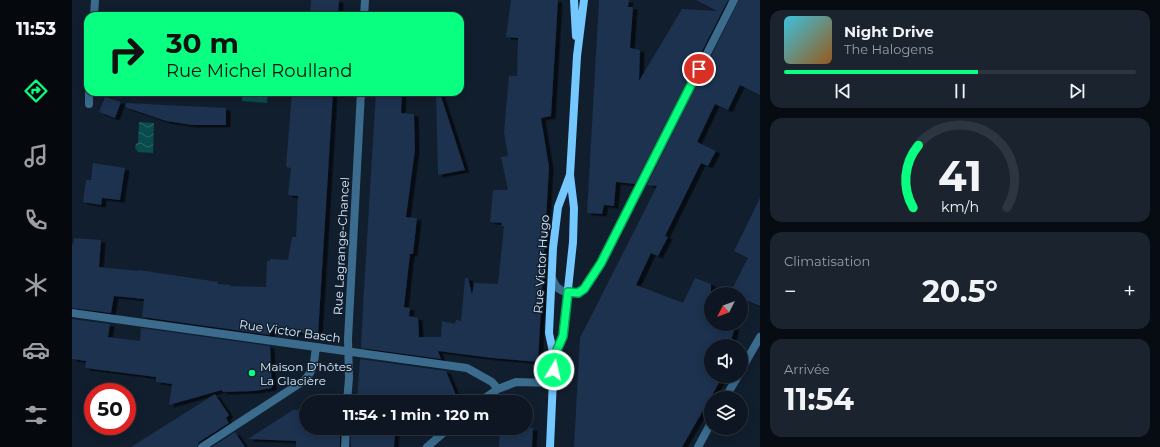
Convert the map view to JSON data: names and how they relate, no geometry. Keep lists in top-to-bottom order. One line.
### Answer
{"streets":{"main road":["Rue Victor Hugo"],"street":["Rue Lagrange-Chancel","Rue Victor Basch"]},"crossings":[["Rue Lagrange-Chancel","Rue Victor Basch"]],"places":["Maison D'hôtes La Glacière"],"north":"bottom left","page":{"tabs":"11:53","turn":["30 m","Rue Michel Roulland"],"song":["Night Drive","The Halogens"],"tile":["Climatisation",["Arrivée","11:54"]],"heat":["−","20.5°","+"],"limit":"50","trip":"11:54 · 1 min · 120 m","gauge":["41","km/h"]}}
